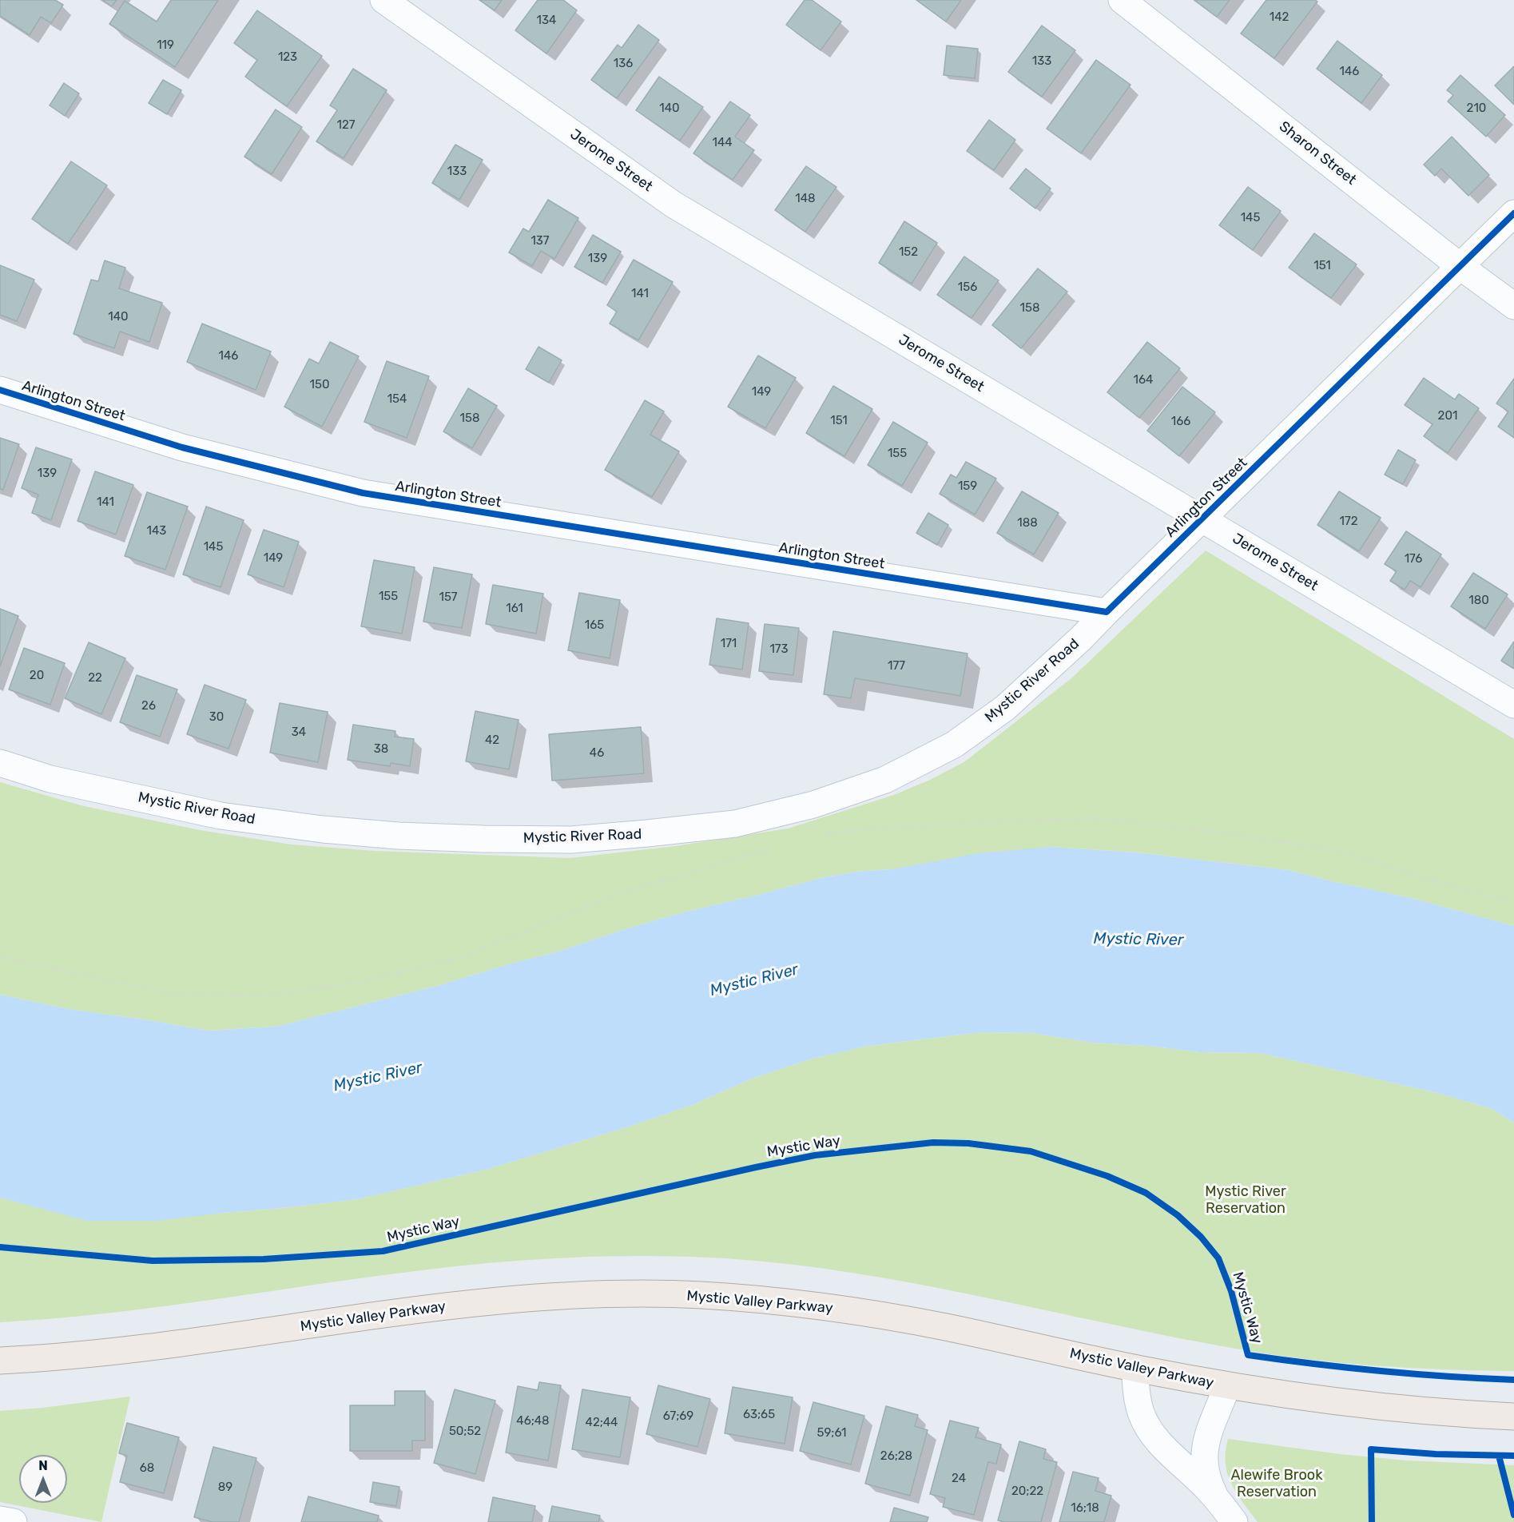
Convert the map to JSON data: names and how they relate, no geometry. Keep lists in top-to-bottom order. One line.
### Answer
{"streets":{"main road":["Mystic Valley Parkway"],"street":["Sharon Street","Jerome Street","Arlington Street","Mystic River Road"],"cycle path":["Mystic Way"]},"crossings":[["Sharon Street","Arlington Street"],["Jerome Street","Arlington Street"],["Arlington Street","Mystic River Road"]],"water":["Mystic River"],"parks":["Mystic River Reservation","Alewife Brook Reservation"],"house_numbers":["142","134","119","123","133","136","146","140","210","127","144","133","148","145","137","152","139","151","156","141","158","140","146","164","150","149","154","201","158","151","166","155","139","159","141","172","188","143","145","149","176","155","157","180","161","165","171","173","177","20","22","26","30","34","42","38","46","63;65","67;69","46;48","42;44","50;52","59;61","26;28","68","24","89","20;22","16;18"],"north":"top"}
